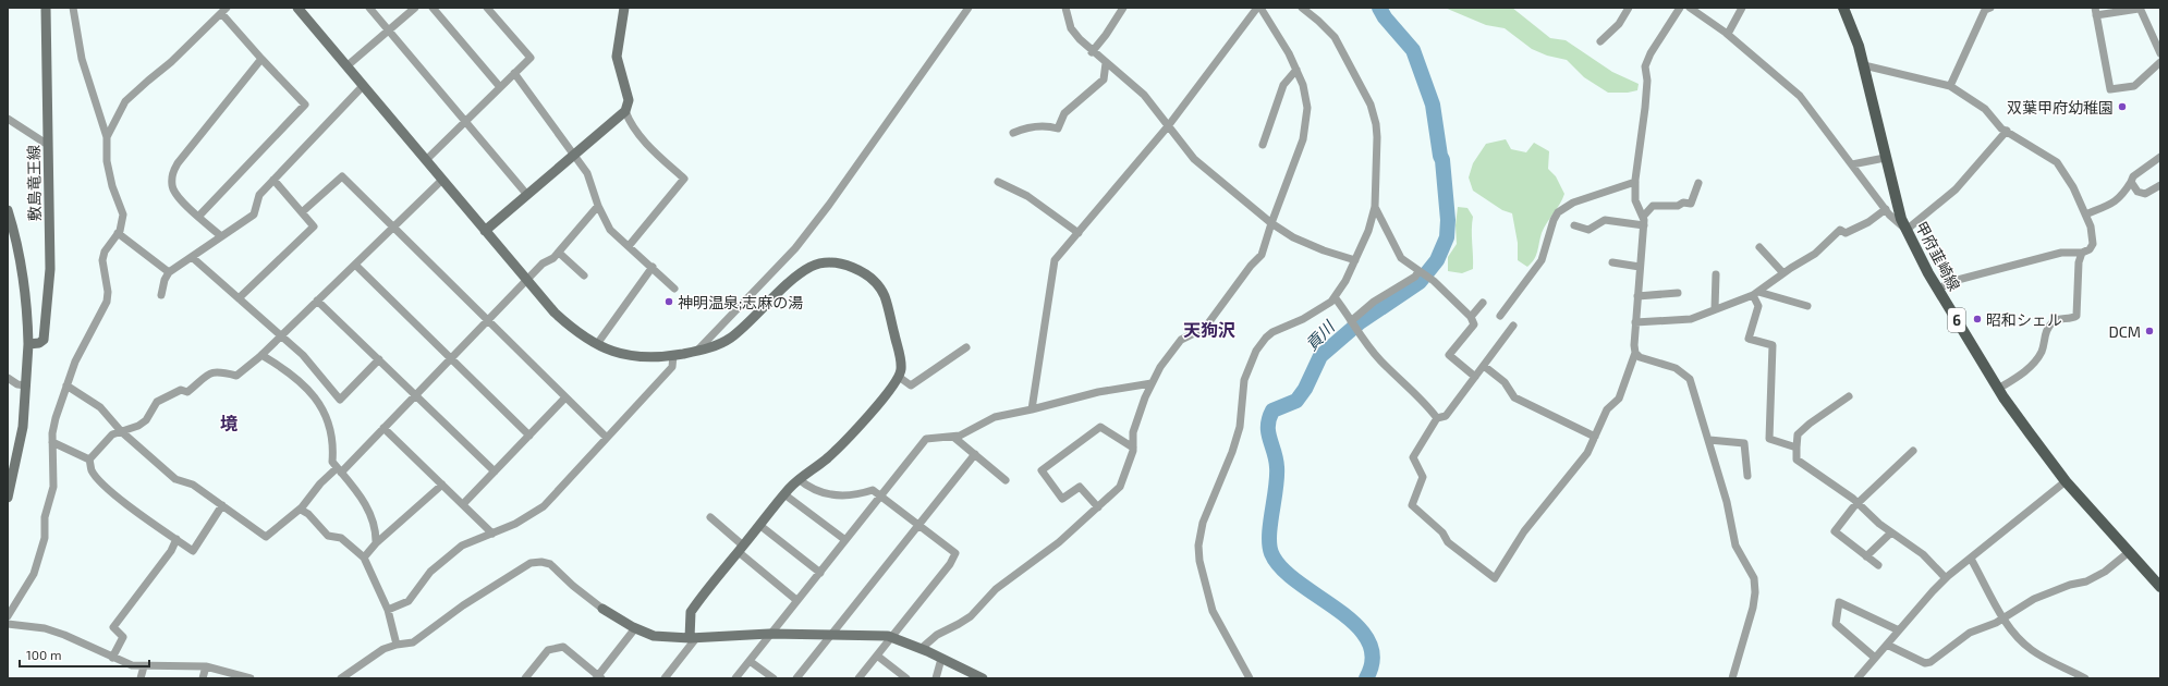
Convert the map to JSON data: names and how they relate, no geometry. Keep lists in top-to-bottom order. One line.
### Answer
{"streets":{"main road":["甲府韮崎線","6"],"street":["敷島竜王線"]},"districts":["天狗沢","境"],"water":["貢川"],"places":["双葉甲府幼稚園","神明温泉;志麻の湯","昭和シェル","DCM"],"scale_bar":"100 m"}
